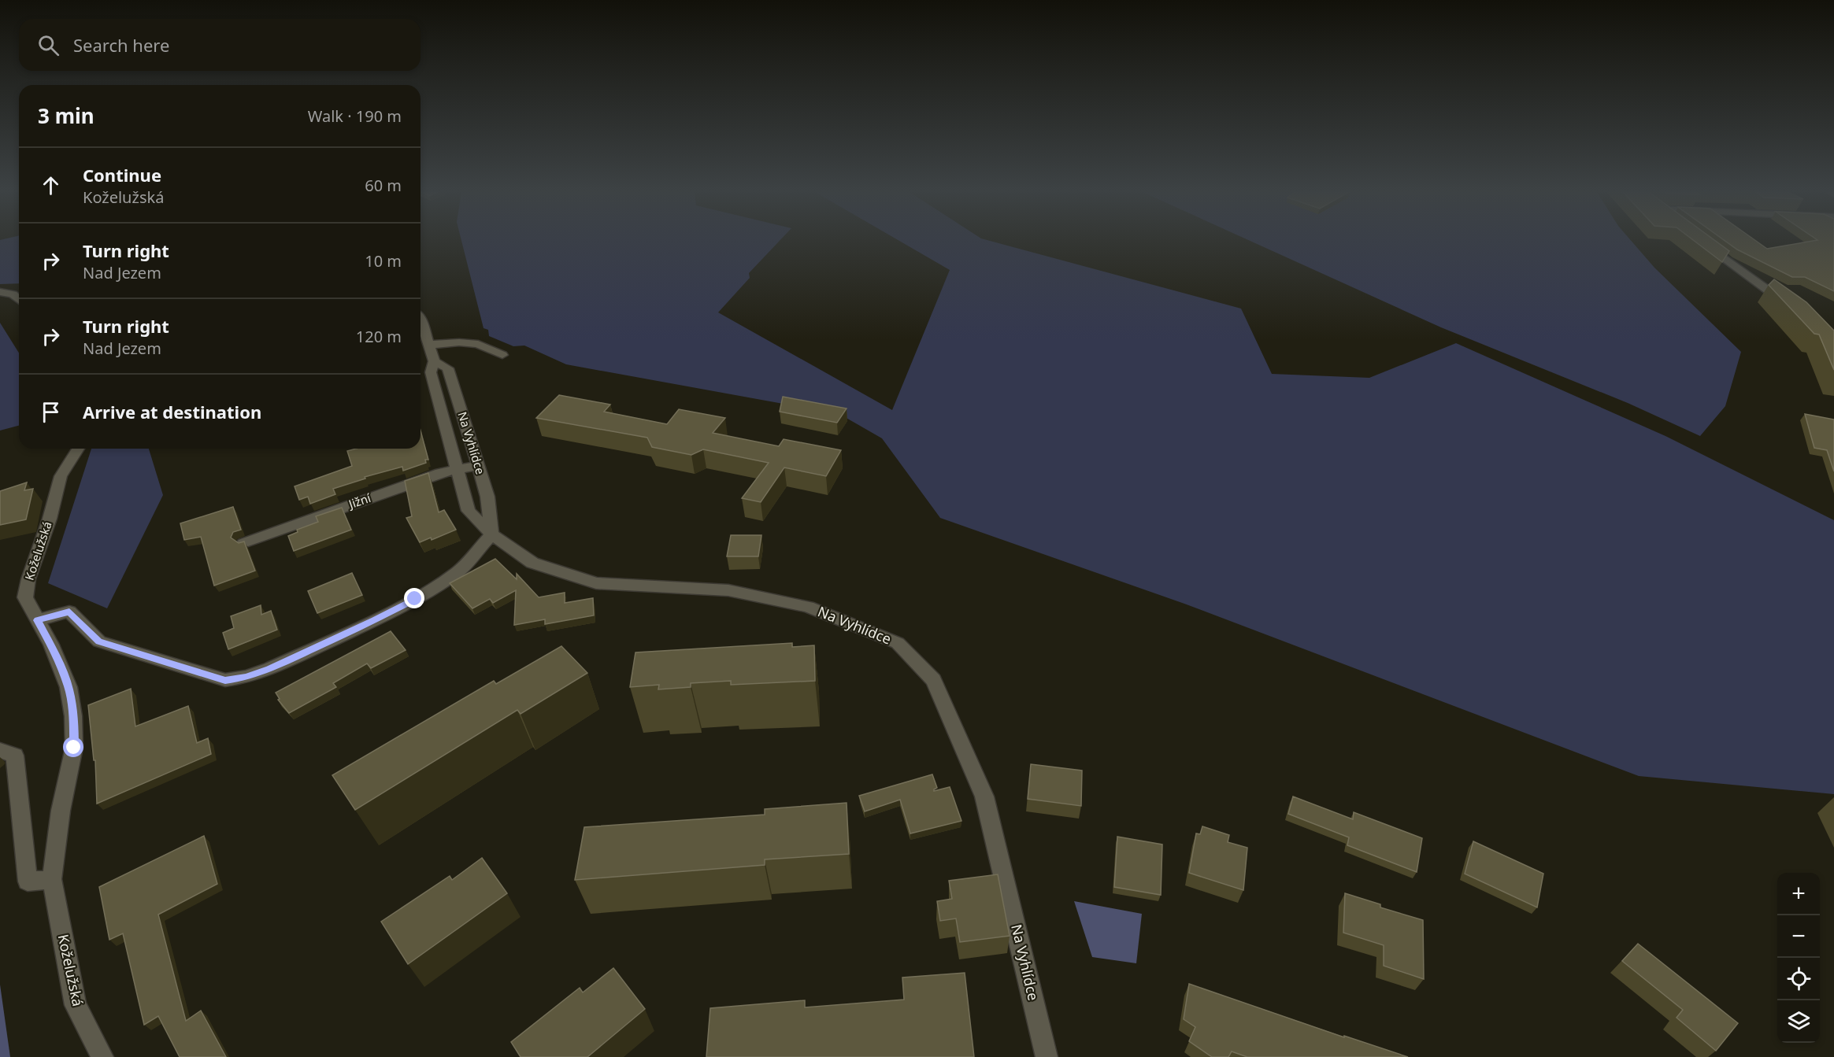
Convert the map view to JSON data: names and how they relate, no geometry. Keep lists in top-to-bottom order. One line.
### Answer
{"streets":{"street":["Na Vyhlídce","Jižní","Koželužská"]},"crossings":[["Na Vyhlídce","Jižní"]],"page":{"search":"Search here","heading":["3 min","Walk · 190 m"],"list":[["Continue","Koželužská","60 m"],["Turn right","Nad Jezem","10 m"],["Turn right","Nad Jezem","120 m"],"Arrive at destination"],"map_buttons":["+","−"]}}
